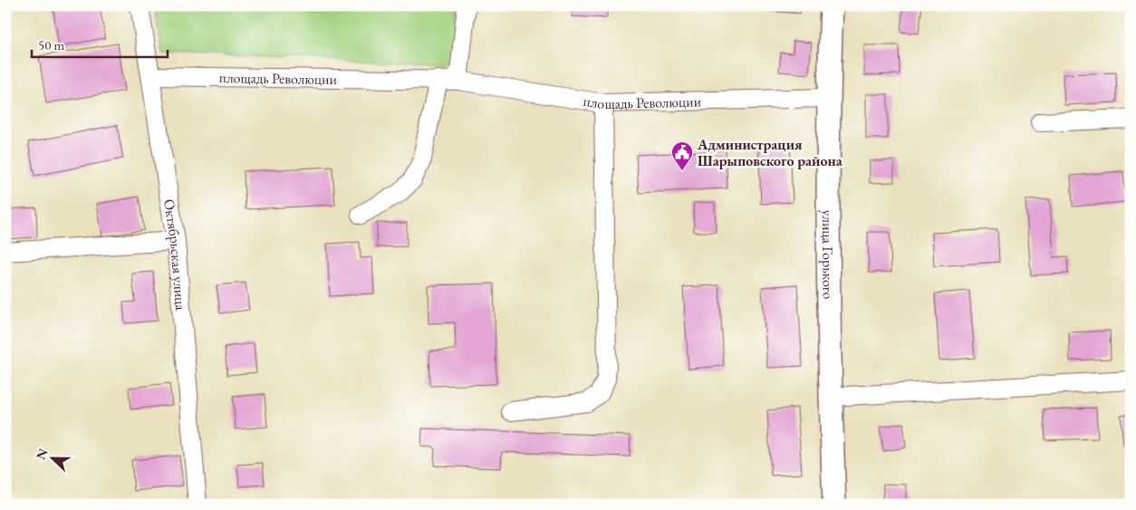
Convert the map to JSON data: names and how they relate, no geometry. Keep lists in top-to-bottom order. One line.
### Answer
{"streets":{"main road":["улица Горького"],"street":["площадь Революции","Октябрьская улица"]},"crossings":[["площадь Революции","Октябрьская улица"],["площадь Революции","улица Горького"]],"places":{"public building":["Администрация Шарыповского района"]},"scale_bar":"50 m","north":"left"}
